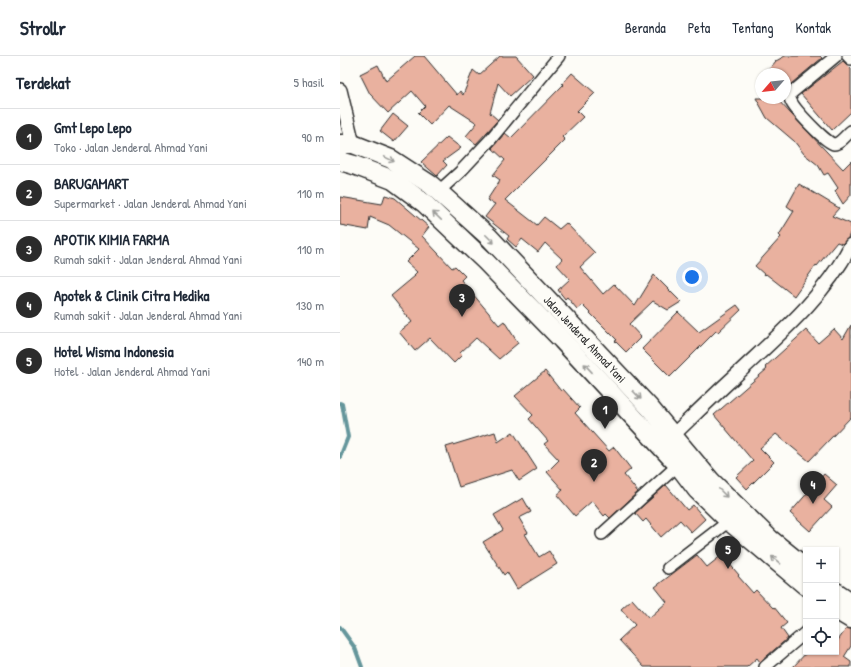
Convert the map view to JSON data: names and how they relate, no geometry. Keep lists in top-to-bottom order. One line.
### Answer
{"streets":{"highway":["Jalan Jenderal Ahmad Yani"]},"north":"bottom left","page":{"header":"Strollr","nav":["Beranda","Peta","Tentang","Kontak"],"heading":["Terdekat","5 hasil"],"list":[{"mark":"1","name":"Gmt Lepo Lepo","note":"Toko · Jalan Jenderal Ahmad Yani","value":"90 m"},{"mark":"2","name":"BARUGAMART","note":"Supermarket · Jalan Jenderal Ahmad Yani","value":"110 m"},{"mark":"3","name":"APOTIK KIMIA FARMA","note":"Rumah sakit · Jalan Jenderal Ahmad Yani","value":"110 m"},{"mark":"4","name":"Apotek & Clinik Citra Medika","note":"Rumah sakit · Jalan Jenderal Ahmad Yani","value":"130 m"},{"mark":"5","name":"Hotel Wisma Indonesia","note":"Hotel · Jalan Jenderal Ahmad Yani","value":"140 m"}],"pins":["3","1","2","4","5"],"map_buttons":["+","−"]}}
